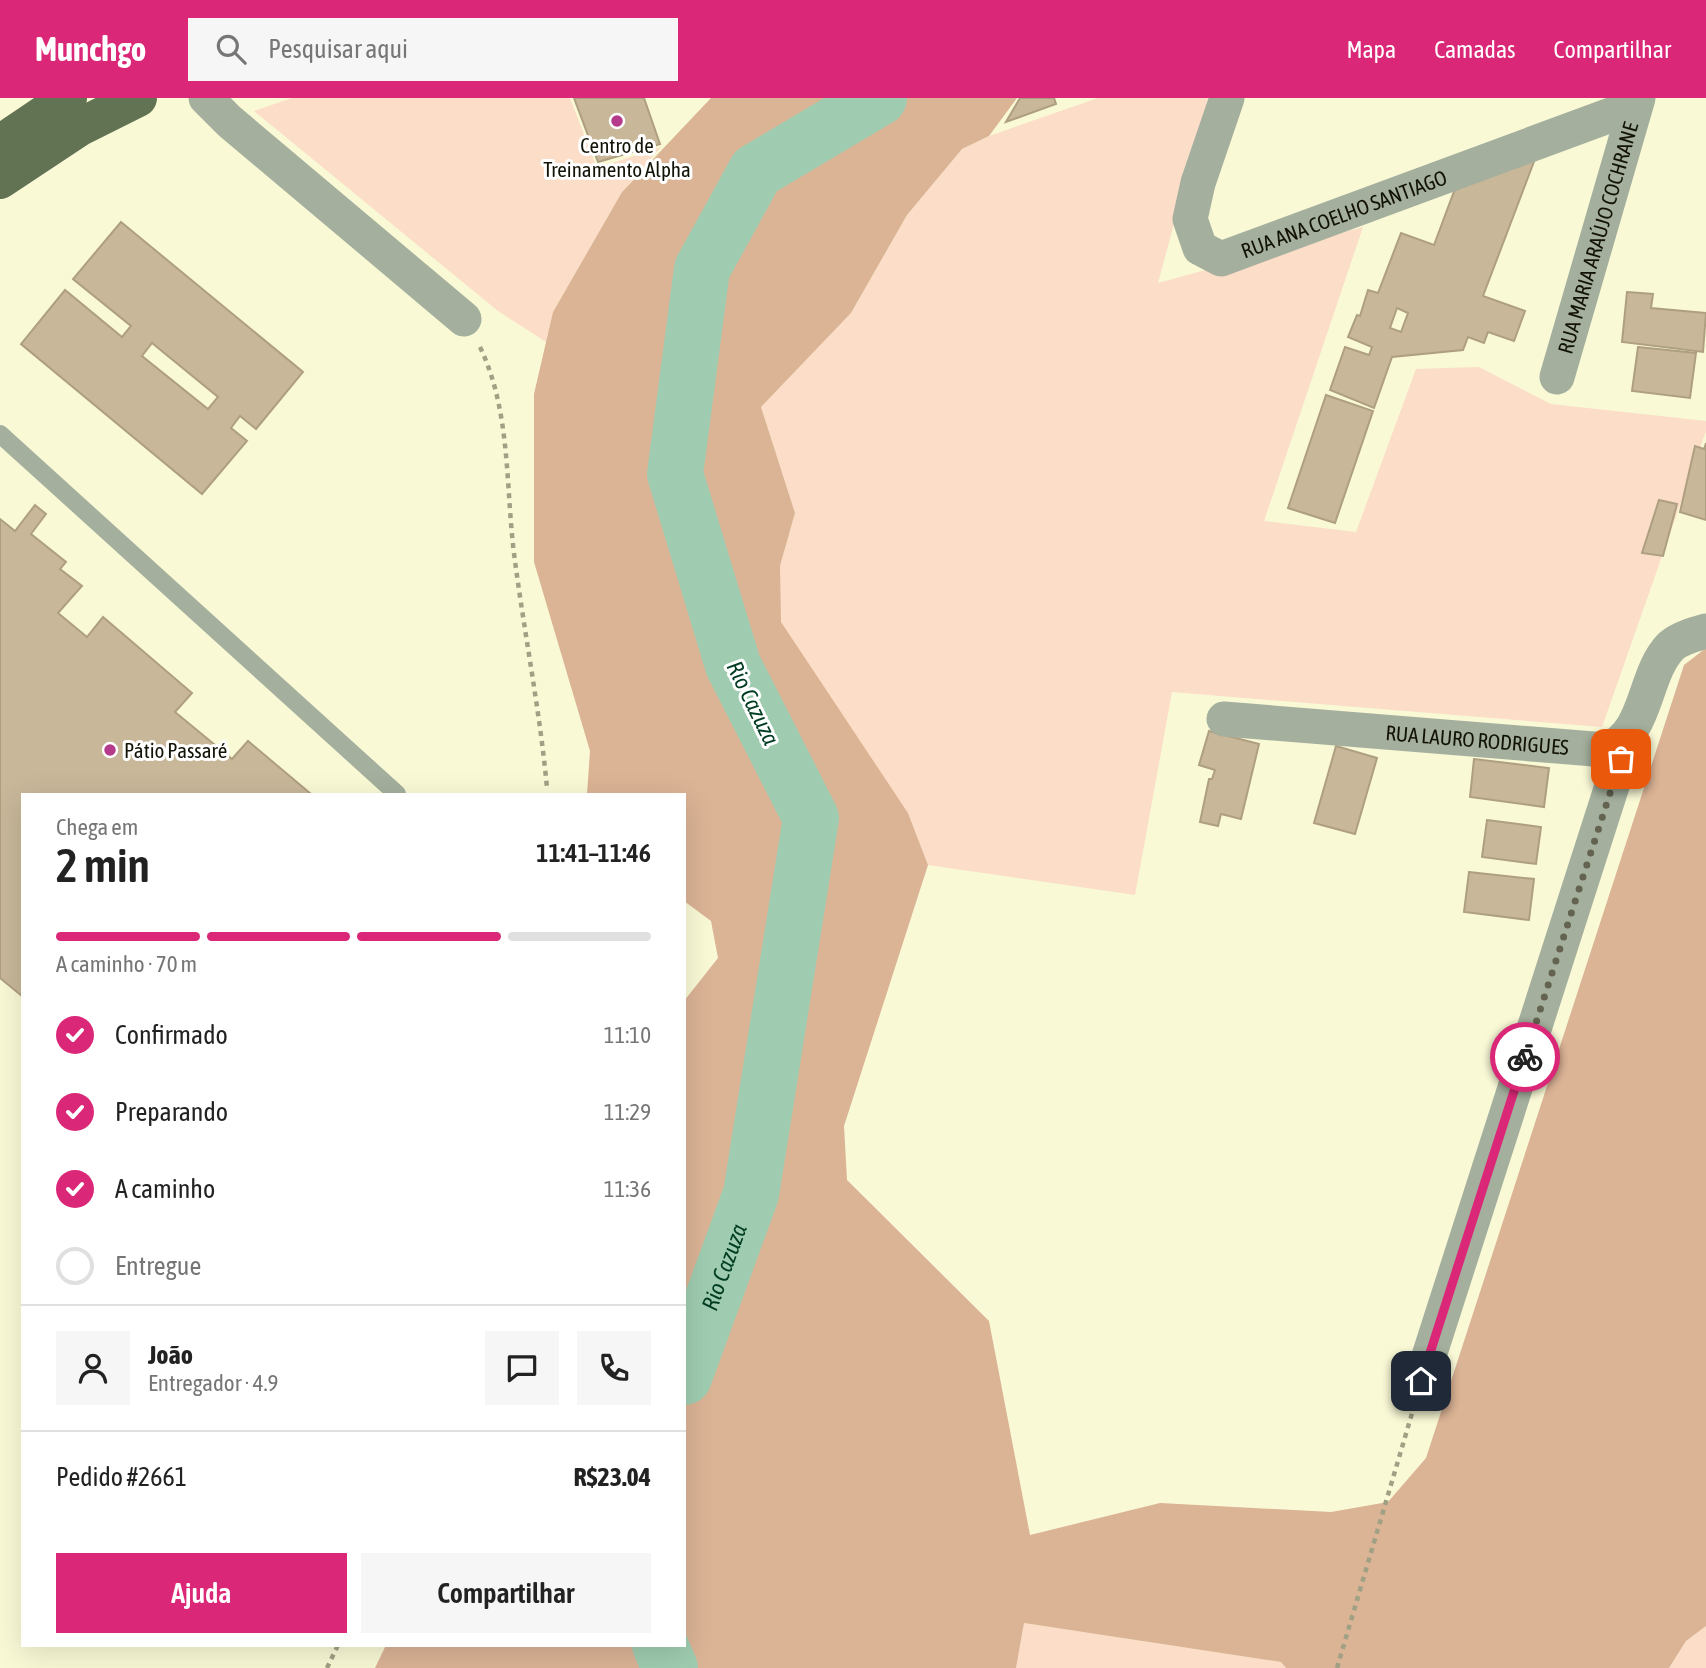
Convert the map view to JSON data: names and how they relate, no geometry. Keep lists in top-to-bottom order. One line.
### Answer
{"streets":{"street":["RUA ANA COELHO SANTIAGO","RUA MARIA ARAÚJO COCHRANE","RUA LAURO RODRIGUES"]},"crossings":[["RUA ANA COELHO SANTIAGO","RUA MARIA ARAÚJO COCHRANE"]],"water":["Rio Cazuza"],"places":["Centro de Treinamento Alpha","Pátio Passaré"],"page":{"header":"Munchgo","search":"Pesquisar aqui","nav":["Mapa","Camadas","Compartilhar"],"heading":["2 min","Chega em","11:41–11:46"],"panel":["João","Entregador · 4.9","Pedido #2661","R$23.04"],"bar":"A caminho · 70 m","list":[["Confirmado","11:10"],["Preparando","11:29"],["A caminho","11:36"],"Entregue"],"buttons":["Ajuda","Compartilhar"]}}
